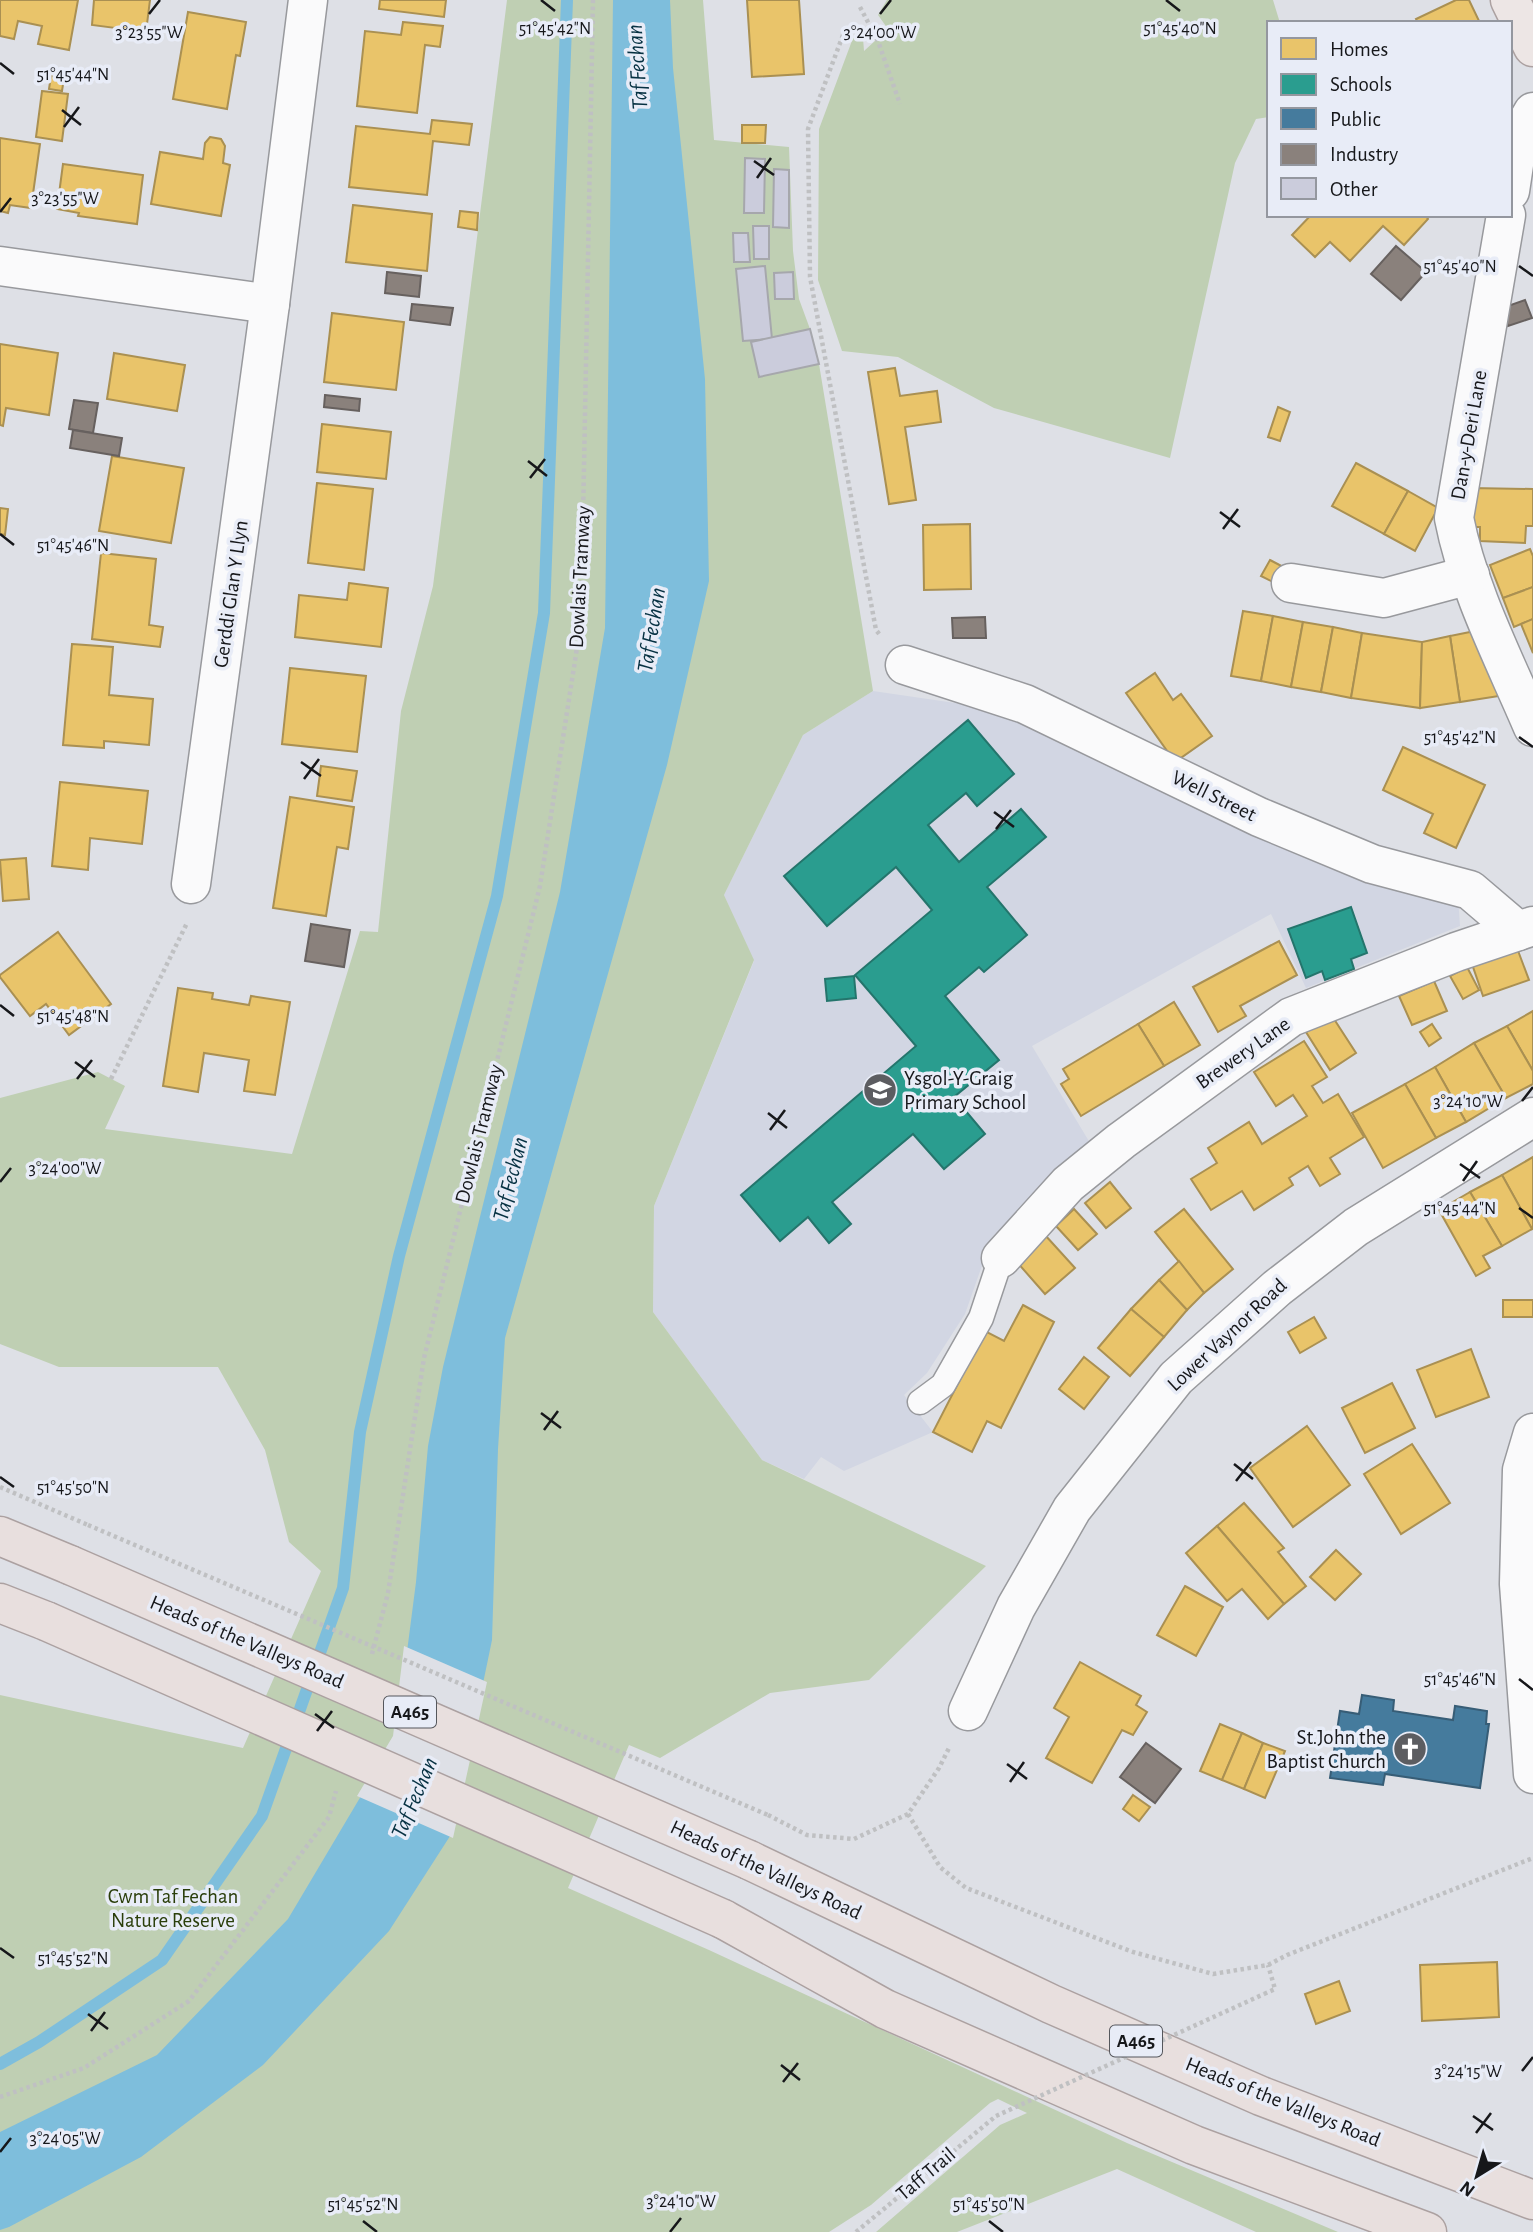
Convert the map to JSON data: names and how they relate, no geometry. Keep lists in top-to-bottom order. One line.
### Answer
{"streets":{"highway":["Heads of the Valleys Road","A465"],"street":["Dan-y-Deri Lane","Gerddi Glan Y Llyn","Well Street","Brewery Lane","Lower Vaynor Road"],"path":["Dowlais Tramway","Taff Trail"]},"crossings":[["Well Street","Brewery Lane"]],"water":["Taf Fechan"],"parks":["Cwm Taf Fechan Nature Reserve"],"places":{"school or university":["Ysgol-Y-Graig Primary School"],"church":["St.John the Baptist Church"]},"legend":["Homes","Schools","Public","Industry","Other"],"north":"bottom left","coordinates":["51°45'42\"N","51°45'40\"N","3°23'55\"W","3°24'00\"W","51°45'44\"N","51°45'46\"N","51°45'48\"N","3°24'10\"W","51°45'50\"N","51°45'52\"N","3°24'15\"W","3°24'05\"W"]}
